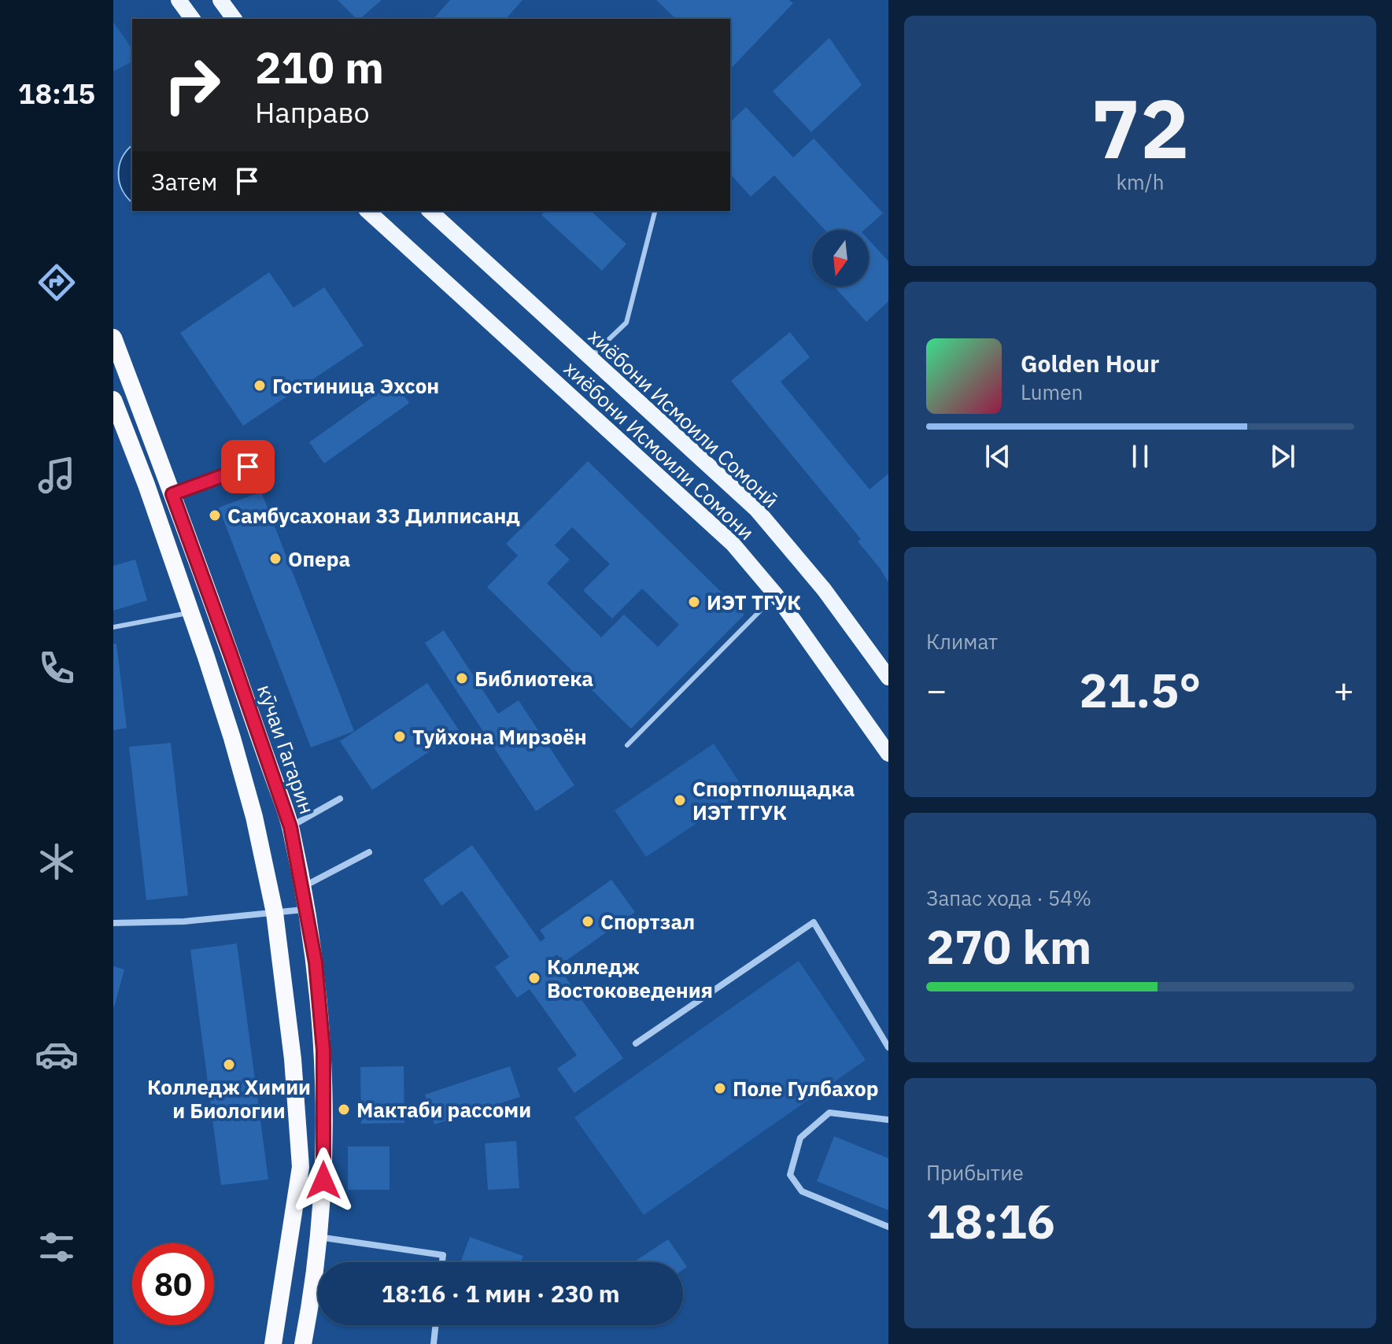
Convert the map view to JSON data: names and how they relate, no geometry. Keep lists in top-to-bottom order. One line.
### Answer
{"streets":{"highway":["кӯчаи Гагарин"],"main road":["хиёбони Исмоили Сомонӣ","хиёбони Исмоили Сомони"]},"places":["Гостиница Эхсон","Самбусахонаи 33 Дилписанд","Опера","ИЭТ ТГУК","Библиотека","Туйхона Мирзоён","Спортполщадка ИЭТ ТГУК","Спортзал","Колледж Востоковедения","Колледж Химии и Биологии","Поле Гулбахор","Мактаби рассоми"],"north":"bottom","page":{"tabs":"18:15","tile":[["72","km/h"],"Климат",["Запас хода · 54%","270 km"],["Прибытие","18:16"]],"turn":["210 m","Направо"],"then":"Затем","song":["Golden Hour","Lumen"],"heat":["−","21.5°","+"],"limit":"80","trip":"18:16 · 1 мин · 230 m"}}
